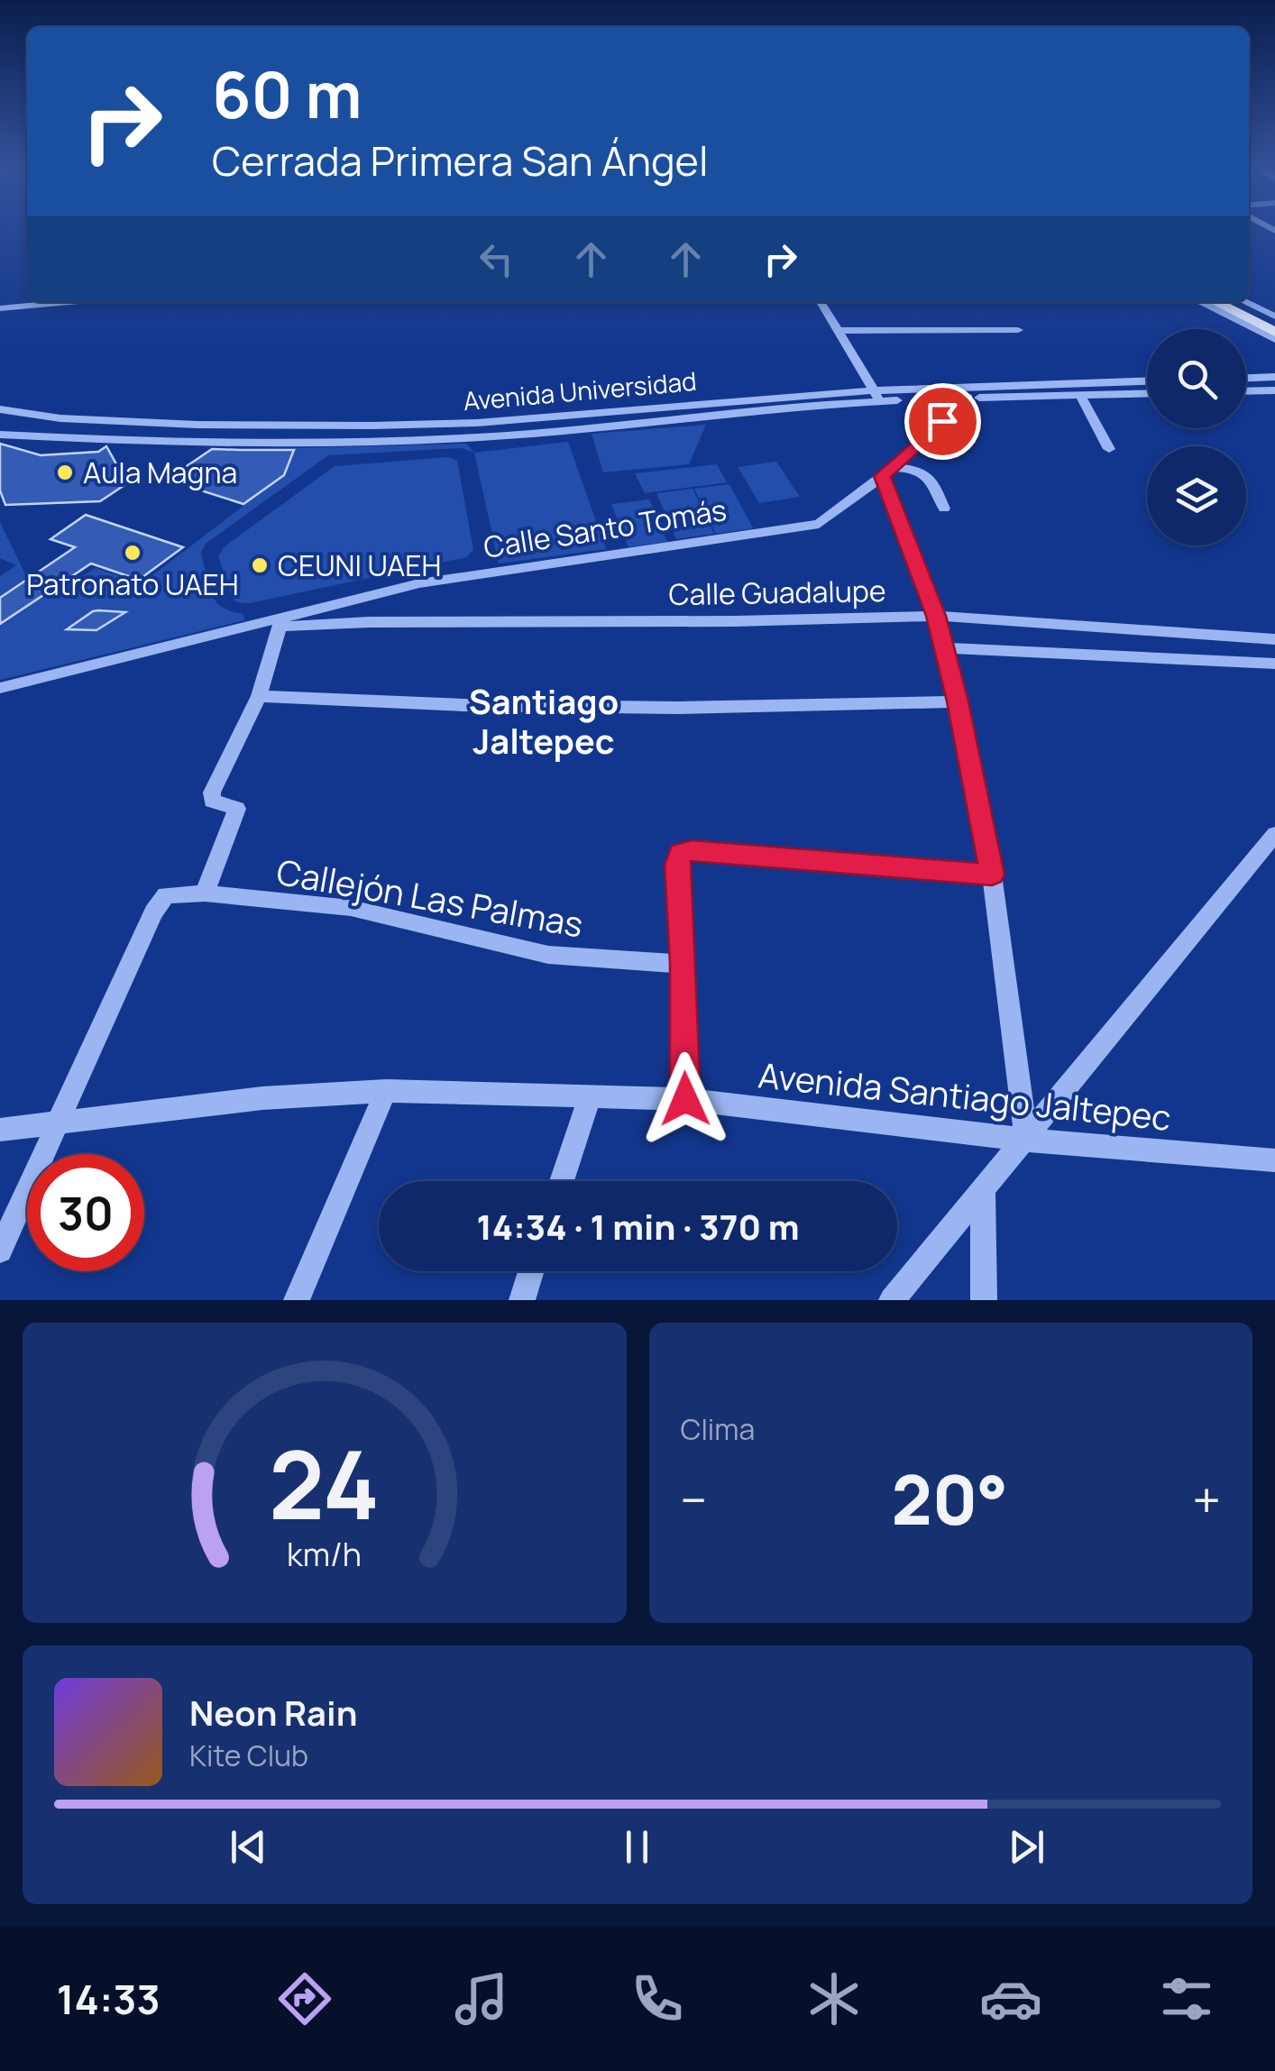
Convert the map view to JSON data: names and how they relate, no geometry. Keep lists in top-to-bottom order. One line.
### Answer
{"streets":{"street":["Avenida Universidad","Calle Santo Tomás","Calle Guadalupe","Callejón Las Palmas","Avenida Santiago Jaltepec"]},"crossings":[["Avenida Universidad","Calle Santo Tomás"],["Calle Santo Tomás","Calle Guadalupe"],["Callejón Las Palmas","Avenida Santiago Jaltepec"]],"districts":["Santiago Jaltepec"],"places":["Aula Magna","Patronato UAEH","CEUNI UAEH"],"page":{"turn":["60 m","Cerrada Primera San Ángel"],"limit":"30","trip":"14:34 · 1 min · 370 m","tile":"Clima","heat":["−","20°","+"],"song":["Neon Rain","Kite Club"],"tabs":"14:33","gauge":["24","km/h"]}}
